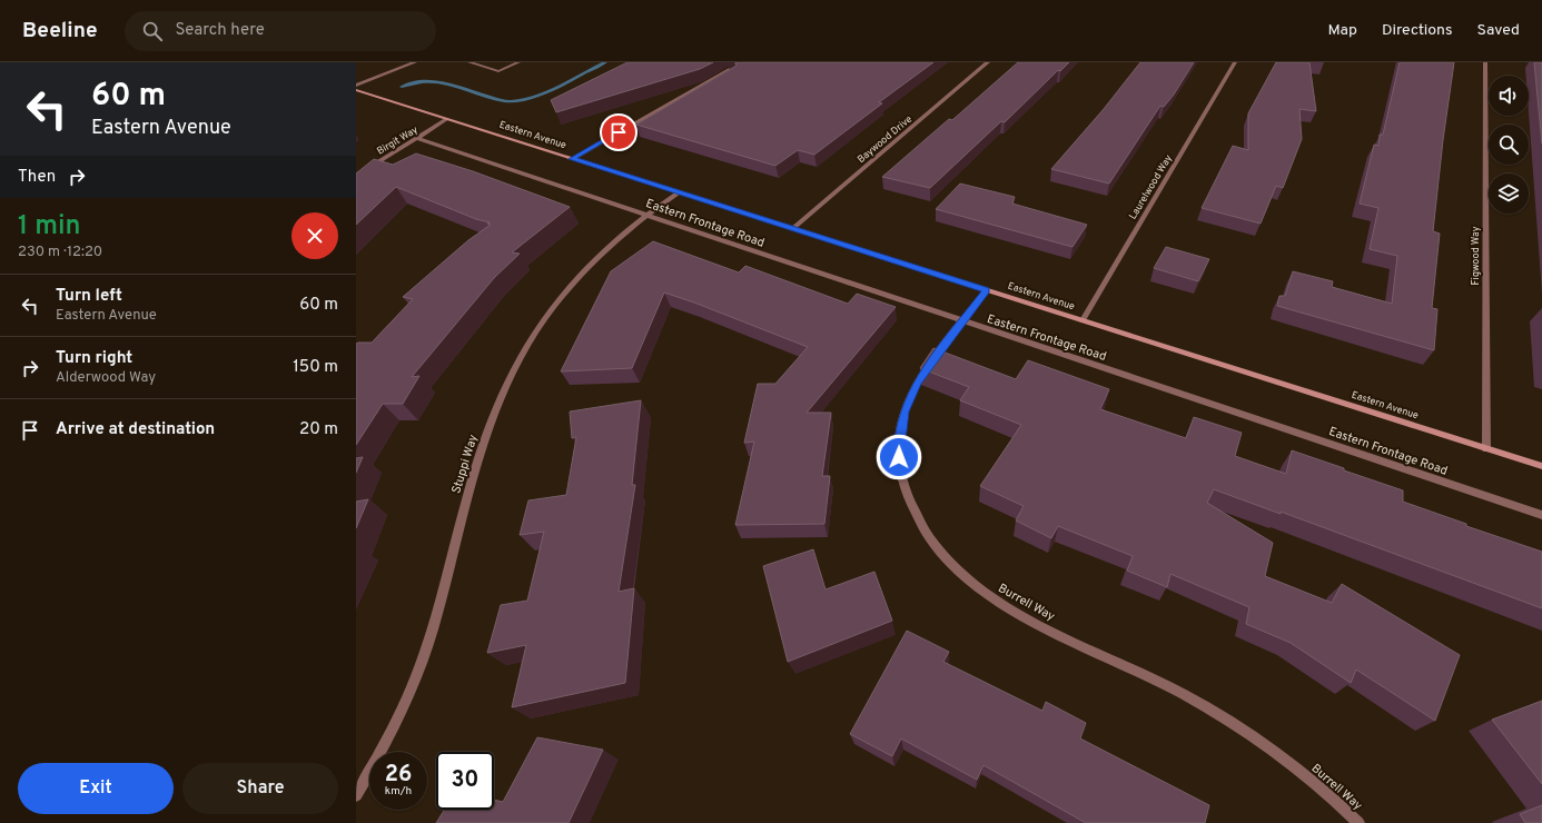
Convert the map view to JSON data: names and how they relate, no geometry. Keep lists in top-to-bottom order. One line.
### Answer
{"streets":{"main road":["Eastern Avenue"],"street":["Baywood Drive","Birgit Way","Laurelwood Way","Eastern Frontage Road","Figwood Way","Stuppi Way","Burrell Way"]},"crossings":[["Eastern Avenue","Baywood Drive"],["Eastern Avenue","Birgit Way"],["Eastern Avenue","Laurelwood Way"],["Eastern Avenue","Figwood Way"],["Eastern Avenue","Stuppi Way"],["Eastern Avenue","Burrell Way"],["Birgit Way","Eastern Frontage Road"],["Eastern Frontage Road","Stuppi Way"],["Eastern Frontage Road","Burrell Way"]],"page":{"header":"Beeline","search":"Search here","nav":["Map","Directions","Saved"],"turn":["60 m","Eastern Avenue"],"then":"Then","heading":["1 min","230 m · 12:20"],"list":[{"name":"Turn left","note":"Eastern Avenue","value":"60 m"},{"name":"Turn right","note":"Alderwood Way","value":"150 m"},{"name":"Arrive at destination","value":"20 m"}],"speed":"26 km/h","limit":"30","buttons":["Exit","Share"]}}
